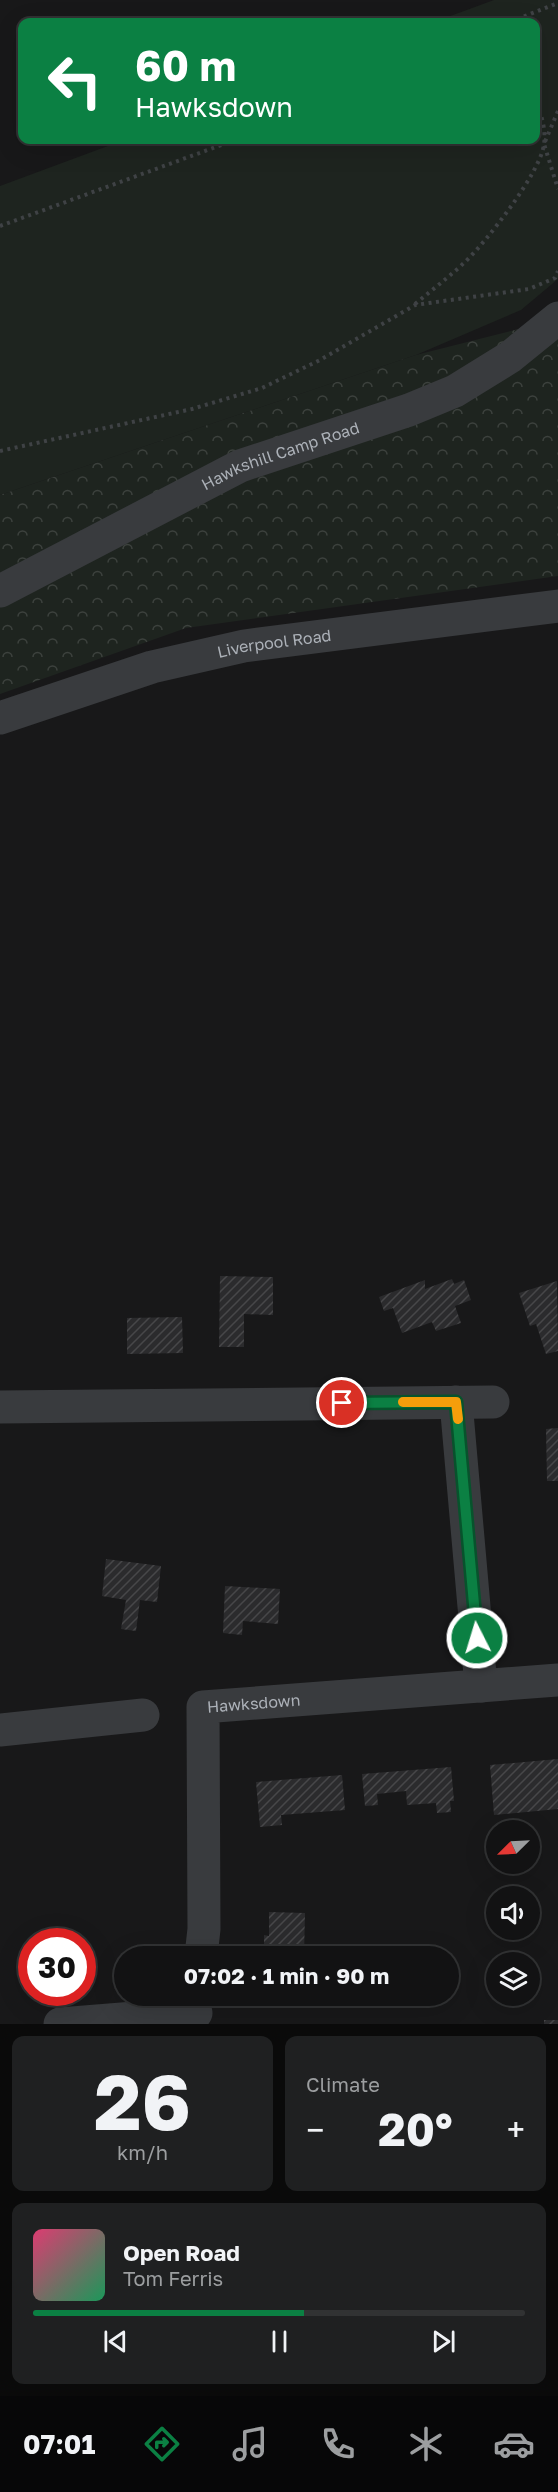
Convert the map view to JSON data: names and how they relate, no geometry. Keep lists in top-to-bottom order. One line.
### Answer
{"streets":{"street":["Hawkshill Camp Road","Liverpool Road","Hawksdown"]},"north":"bottom left","page":{"turn":["60 m","Hawksdown"],"limit":"30","trip":"07:02 · 1 min · 90 m","tile":[["26","km/h"],"Climate"],"heat":["−","20°","+"],"song":["Open Road","Tom Ferris"],"tabs":"07:01"}}
